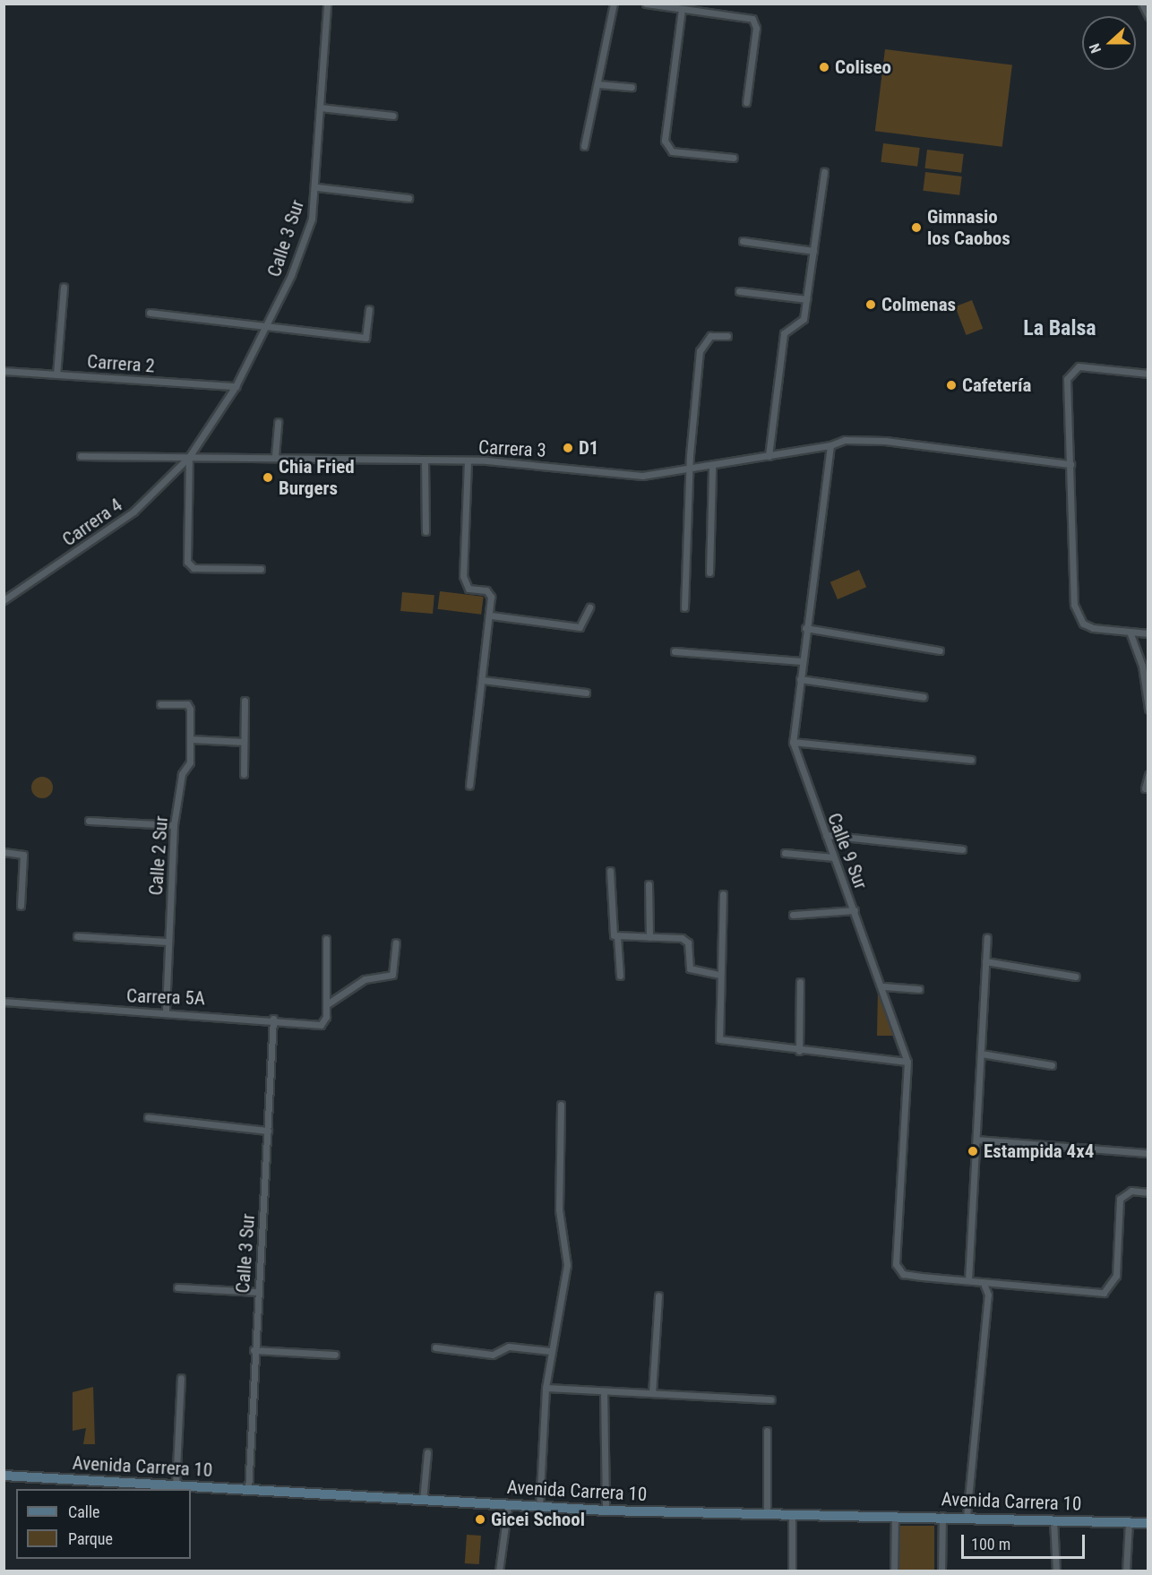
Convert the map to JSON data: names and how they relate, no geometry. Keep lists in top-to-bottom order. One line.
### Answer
{"streets":{"street":["Calle 3 Sur","Carrera 2","Carrera 3","Carrera 4","Calle 9 Sur","Calle 2 Sur","Carrera 5A","Avenida Carrera 10"]},"crossings":[["Calle 3 Sur","Carrera 2"],["Calle 3 Sur","Carrera 3"],["Calle 3 Sur","Carrera 4"],["Calle 3 Sur","Carrera 5A"],["Calle 3 Sur","Avenida Carrera 10"],["Carrera 3","Carrera 4"],["Carrera 3","Calle 9 Sur"],["Calle 2 Sur","Carrera 5A"]],"districts":["La Balsa"],"places":["Coliseo","Gimnasio los Caobos","Colmenas","Cafetería","D1","Chia Fried Burgers","Estampida 4x4","Gicei School"],"legend":["Calle","Parque"],"scale_bar":"100 m","north":"left"}
